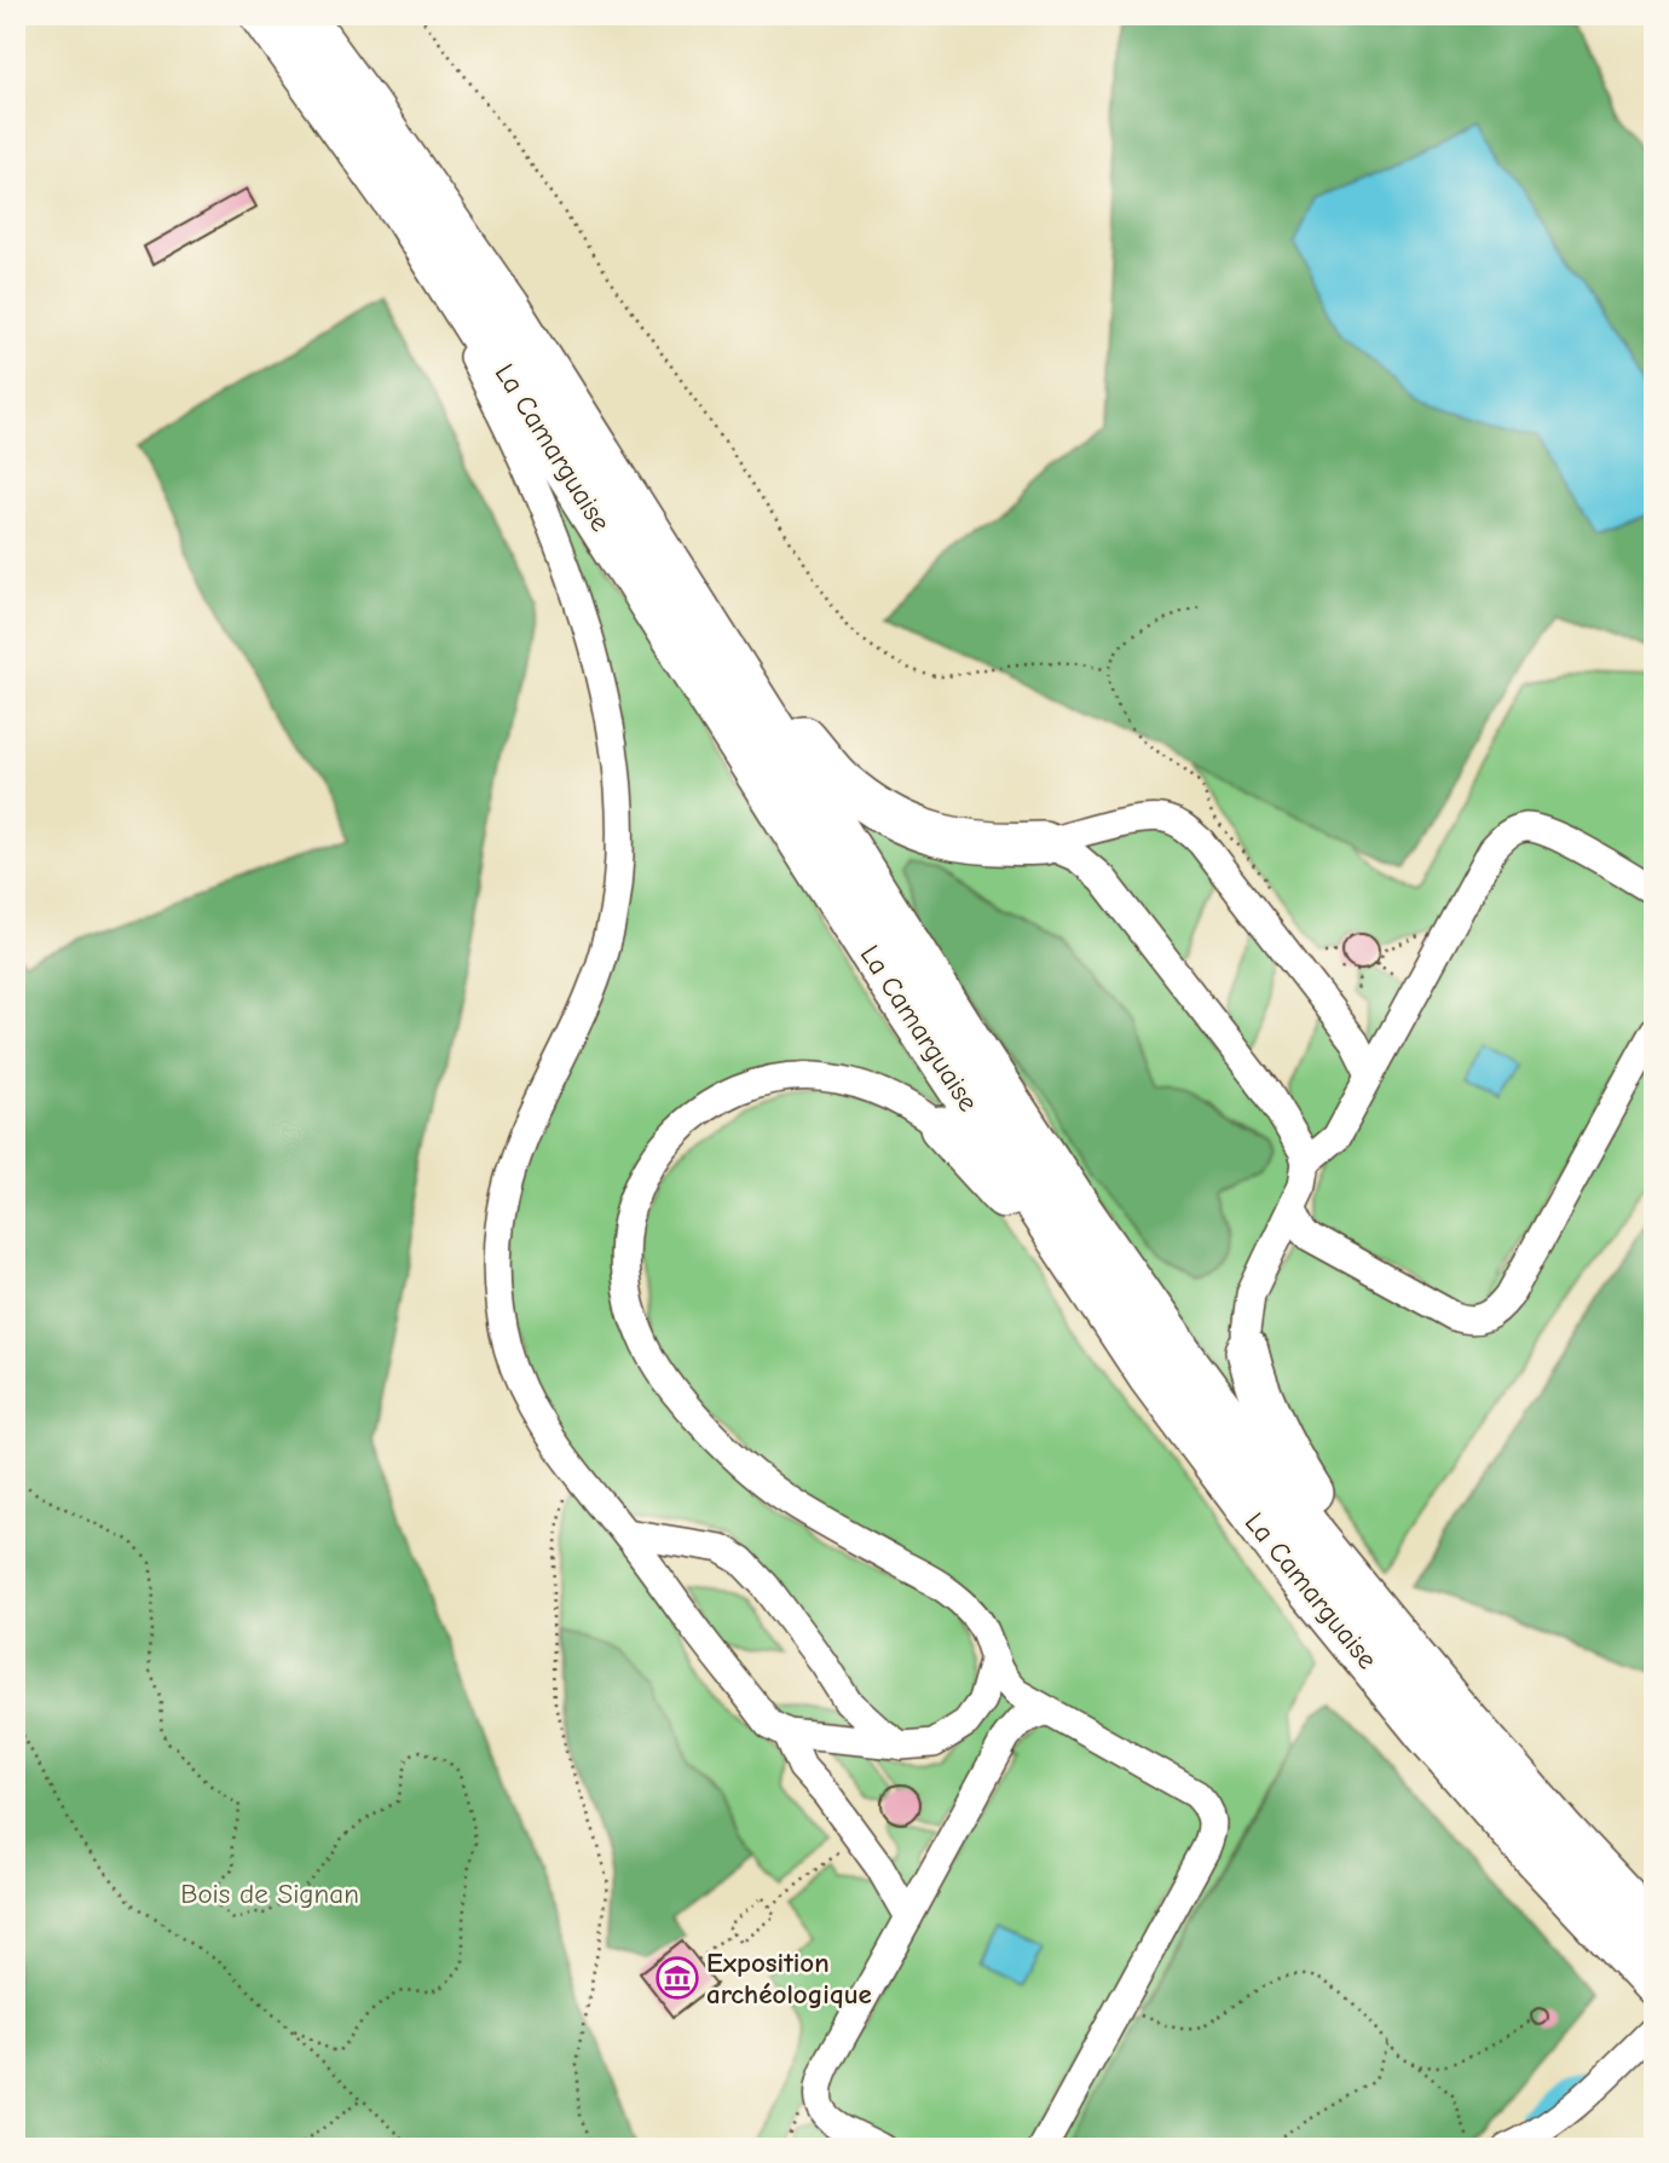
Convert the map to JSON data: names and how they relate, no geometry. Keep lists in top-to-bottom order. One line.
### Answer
{"streets":{"highway":["La Camarguaise"]},"parks":["Bois de Signan"],"places":{"museum":["Exposition archéologique"]}}
